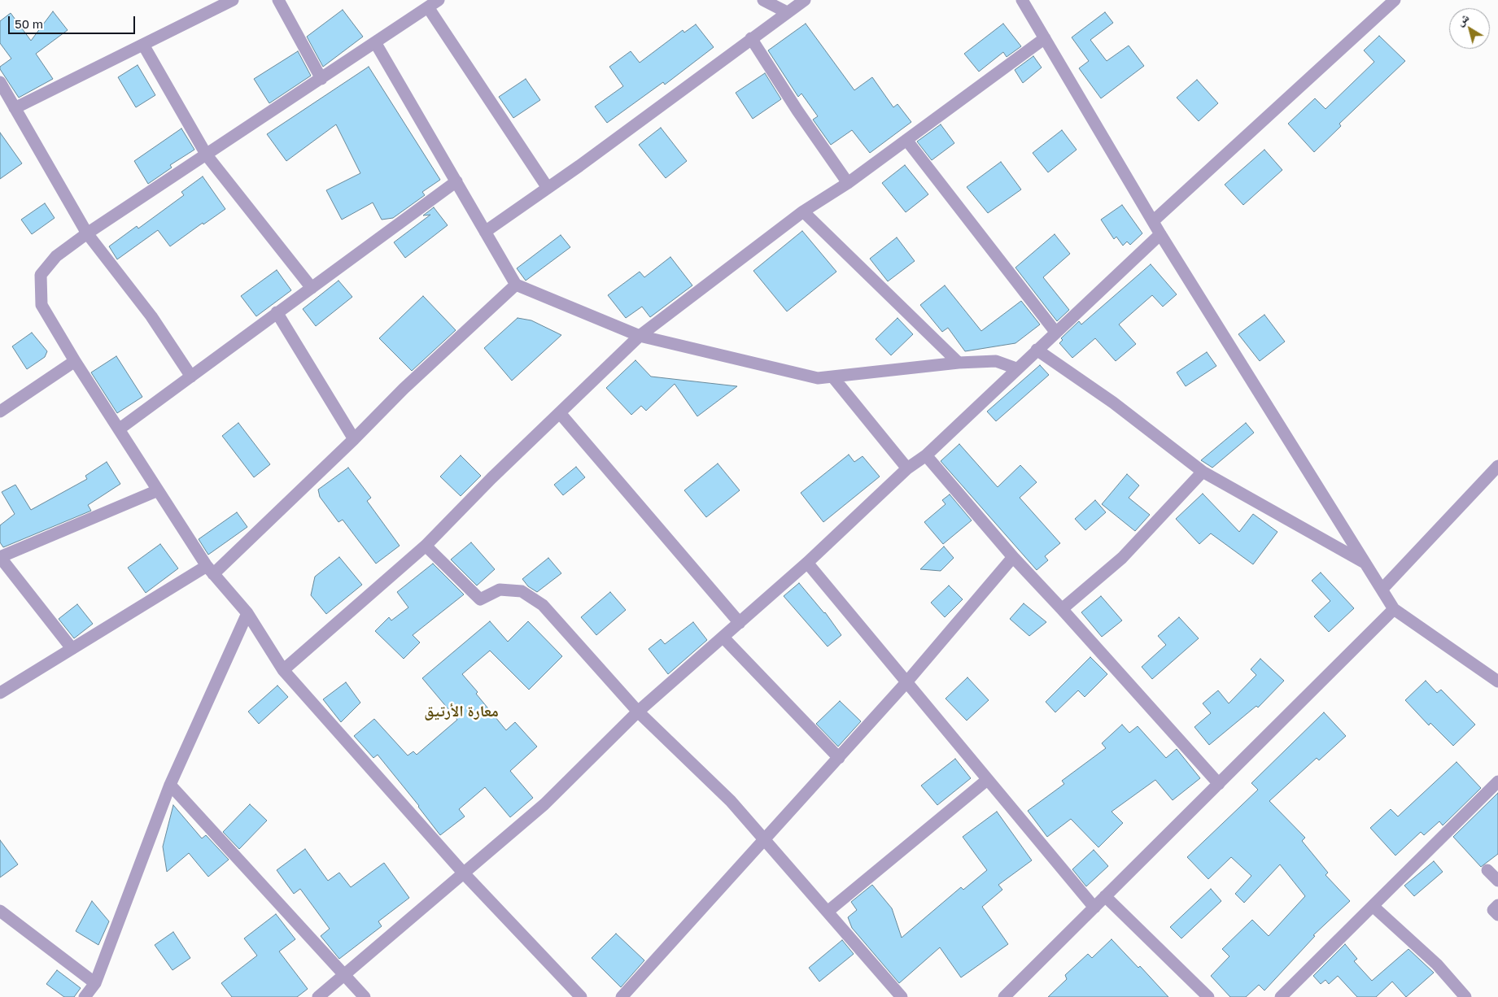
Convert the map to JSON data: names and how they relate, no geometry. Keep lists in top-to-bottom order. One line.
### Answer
{"districts":["معارة الأرتيق"],"scale_bar":"50 m","north":"top left"}
